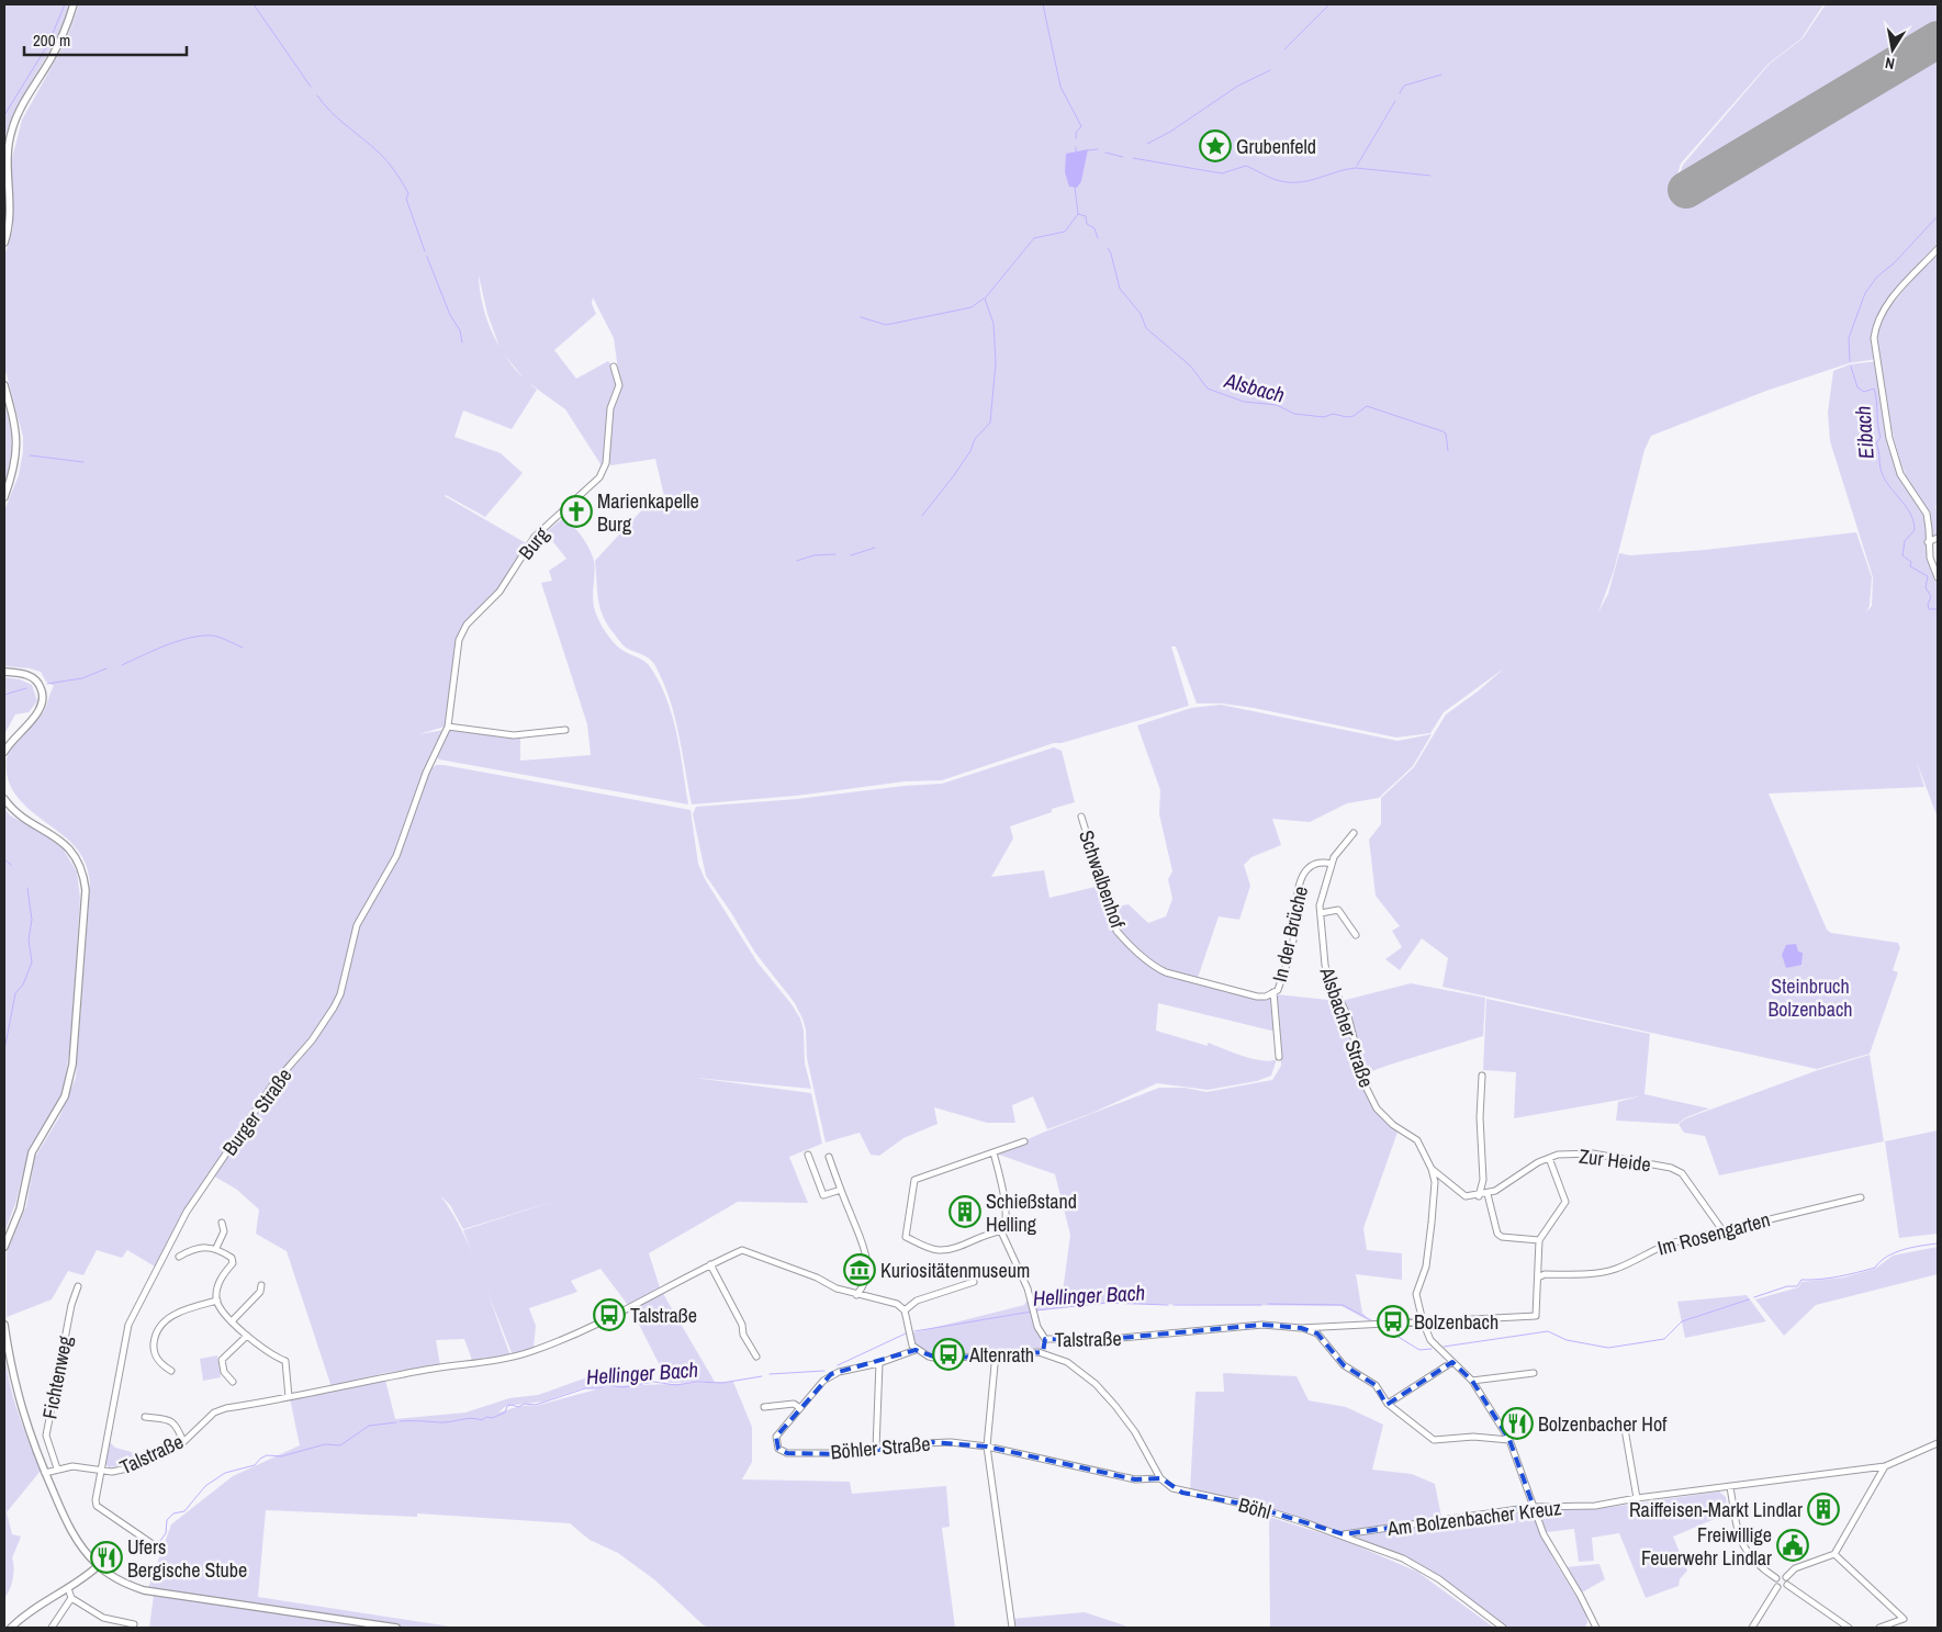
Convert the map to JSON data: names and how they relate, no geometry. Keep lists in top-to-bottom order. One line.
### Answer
{"streets":{"street":["Burg","Schwalbenhof","In der Brüche","Alsbacher Straße","Burger Straße","Zur Heide","Im Rosengarten","Talstraße","Fichtenweg","Böhler Straße","Böhl","Am Bolzenbacher Kreuz"]},"crossings":[["Burg","Burger Straße"],["Schwalbenhof","In der Brüche"],["In der Brüche","Alsbacher Straße"],["Alsbacher Straße","Talstraße"],["Alsbacher Straße","Am Bolzenbacher Kreuz"],["Burger Straße","Talstraße"],["Zur Heide","Im Rosengarten"],["Im Rosengarten","Talstraße"],["Talstraße","Fichtenweg"],["Talstraße","Böhl"],["Böhler Straße","Böhl"],["Böhl","Am Bolzenbacher Kreuz"]],"water":["Alsbach","Eibach","Hellinger Bach"],"parks":["Steinbruch Bolzenbach"],"places":{"place":["Grubenfeld"],"church":["Marienkapelle Burg"],"building":["Schießstand Helling","Raiffeisen-Markt Lindlar"],"museum":["Kuriositätenmuseum"],"bus stop":["Talstraße","Bolzenbach","Altenrath"],"restaurant":["Bolzenbacher Hof","Ufers Bergische Stube"],"public building":["Freiwillige Feuerwehr Lindlar"]},"scale_bar":"200 m","north":"bottom"}
